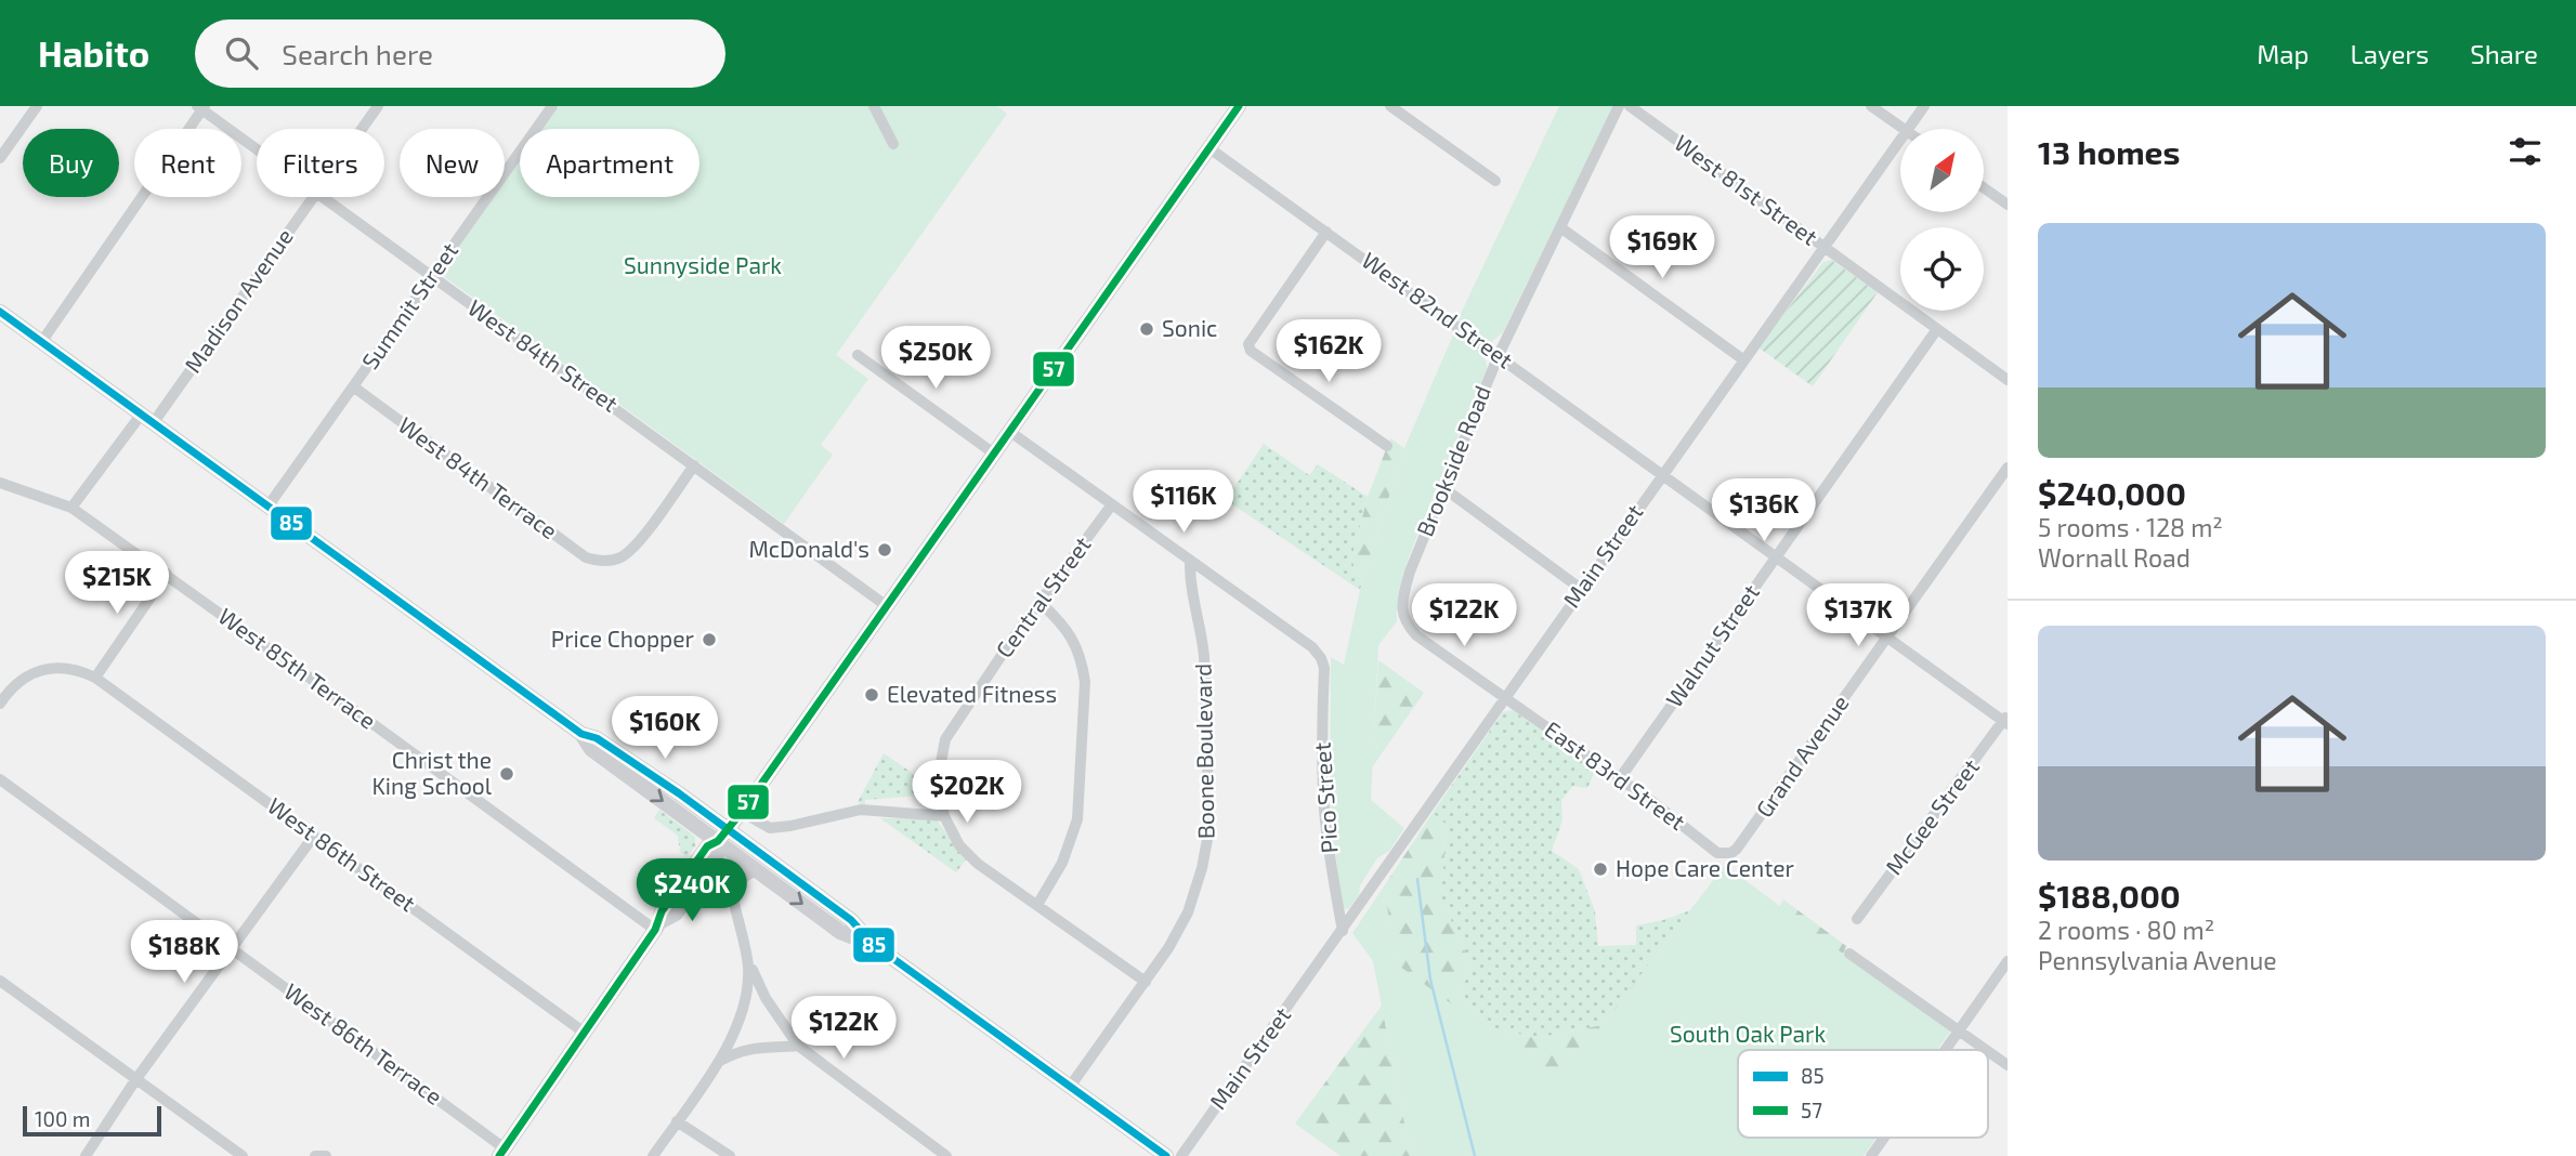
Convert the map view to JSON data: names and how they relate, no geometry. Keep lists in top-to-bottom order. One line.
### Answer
{"streets":{"street":["West 81st Street","Madison Avenue","Summit Street","West 82nd Street","West 84th Street","Brookside Road","West 84th Terrace","Main Street","Central Street","Walnut Street","West 85th Terrace","Boone Boulevard","Grand Avenue","East 83rd Street","Pico Street","McGee Street","West 86th Street","West 86th Terrace"]},"crossings":[["West 81st Street","Main Street"],["West 81st Street","Walnut Street"],["Madison Avenue","West 85th Terrace"],["Summit Street","West 84th Street"],["Summit Street","West 84th Terrace"],["West 82nd Street","Brookside Road"],["West 82nd Street","Main Street"],["West 82nd Street","Walnut Street"],["West 82nd Street","Grand Avenue"],["West 82nd Street","McGee Street"],["West 84th Street","West 84th Terrace"],["Brookside Road","East 83rd Street"],["Main Street","East 83rd Street"],["Main Street","Pico Street"],["Walnut Street","East 83rd Street"],["Boone Boulevard","Pico Street"],["Grand Avenue","East 83rd Street"]],"parks":["Sunnyside Park","South Oak Park"],"places":["Sonic","McDonald's","Price Chopper","Elevated Fitness","Christ the King School","Hope Care Center"],"lines":["transit line 57","transit line 85"],"legend":["85","57"],"scale_bar":"100 m","north":"top right","page":{"header":"Habito","search":"Search here","nav":["Map","Layers","Share"],"heading":"13 homes","chip":["Buy","Rent","Filters","New","Apartment"],"list":[{"name":"$240,000","note":"5 rooms · 128 m² · Wornall Road"},{"name":"$188,000","note":"2 rooms · 80 m² · Pennsylvania Avenue"}],"price":["$169K","$162K","$250K","$116K","$136K","$215K","$122K","$137K","$160K","$202K","$240K","$188K","$122K"],"scale":"100 m"}}
